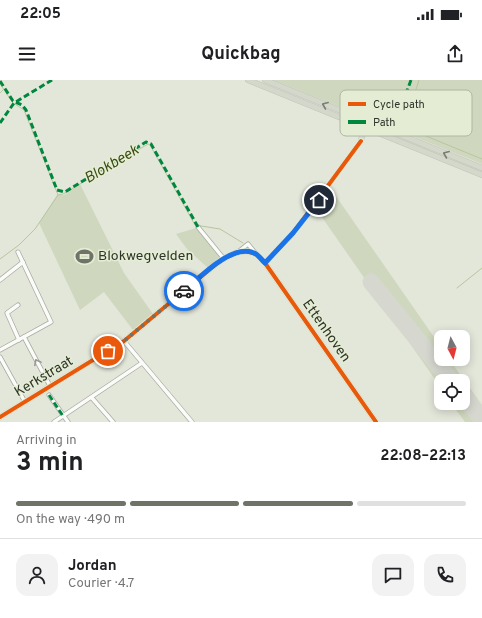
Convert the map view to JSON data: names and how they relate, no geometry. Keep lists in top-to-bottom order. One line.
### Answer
{"streets":{"main road":["Ettenhoven","Kerkstraat"]},"crossings":[["Ettenhoven","Kerkstraat"]],"water":["Blokbeek"],"places":{"sports":["Blokwegvelden"]},"legend":["Cycle path","Path"],"north":"bottom","page":{"status":"22:05","header":"Quickbag","heading":["3 min","Arriving in","22:08–22:13"],"panel":["Jordan","Courier · 4.7"],"bar":"On the way · 490 m"}}
